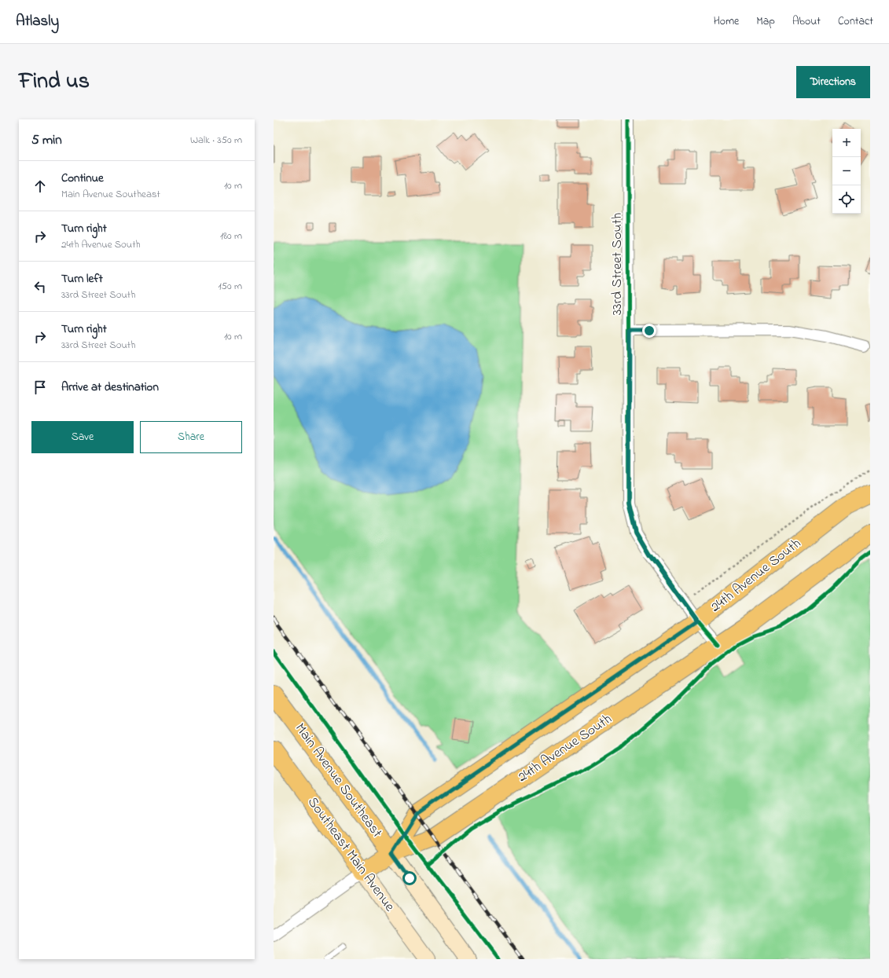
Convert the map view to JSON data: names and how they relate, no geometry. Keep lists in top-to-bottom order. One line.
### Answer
{"streets":{"main road":["24th Avenue South","Main Avenue Southeast","Southeast Main Avenue"],"street":["33rd Street South"]},"crossings":[["33rd Street South","24th Avenue South"],["24th Avenue South","Main Avenue Southeast"],["24th Avenue South","Southeast Main Avenue"]],"page":{"header":"Atlasly","nav":["Home","Map","About","Contact"],"title":"Find us","buttons":["Directions",["Save","Share"]],"heading":["5 min","Walk · 350 m"],"map_buttons":["+","−"],"list":[["Continue","Main Avenue Southeast","10 m"],["Turn right","24th Avenue South","180 m"],["Turn left","33rd Street South","150 m"],["Turn right","33rd Street South","10 m"],"Arrive at destination"]}}
